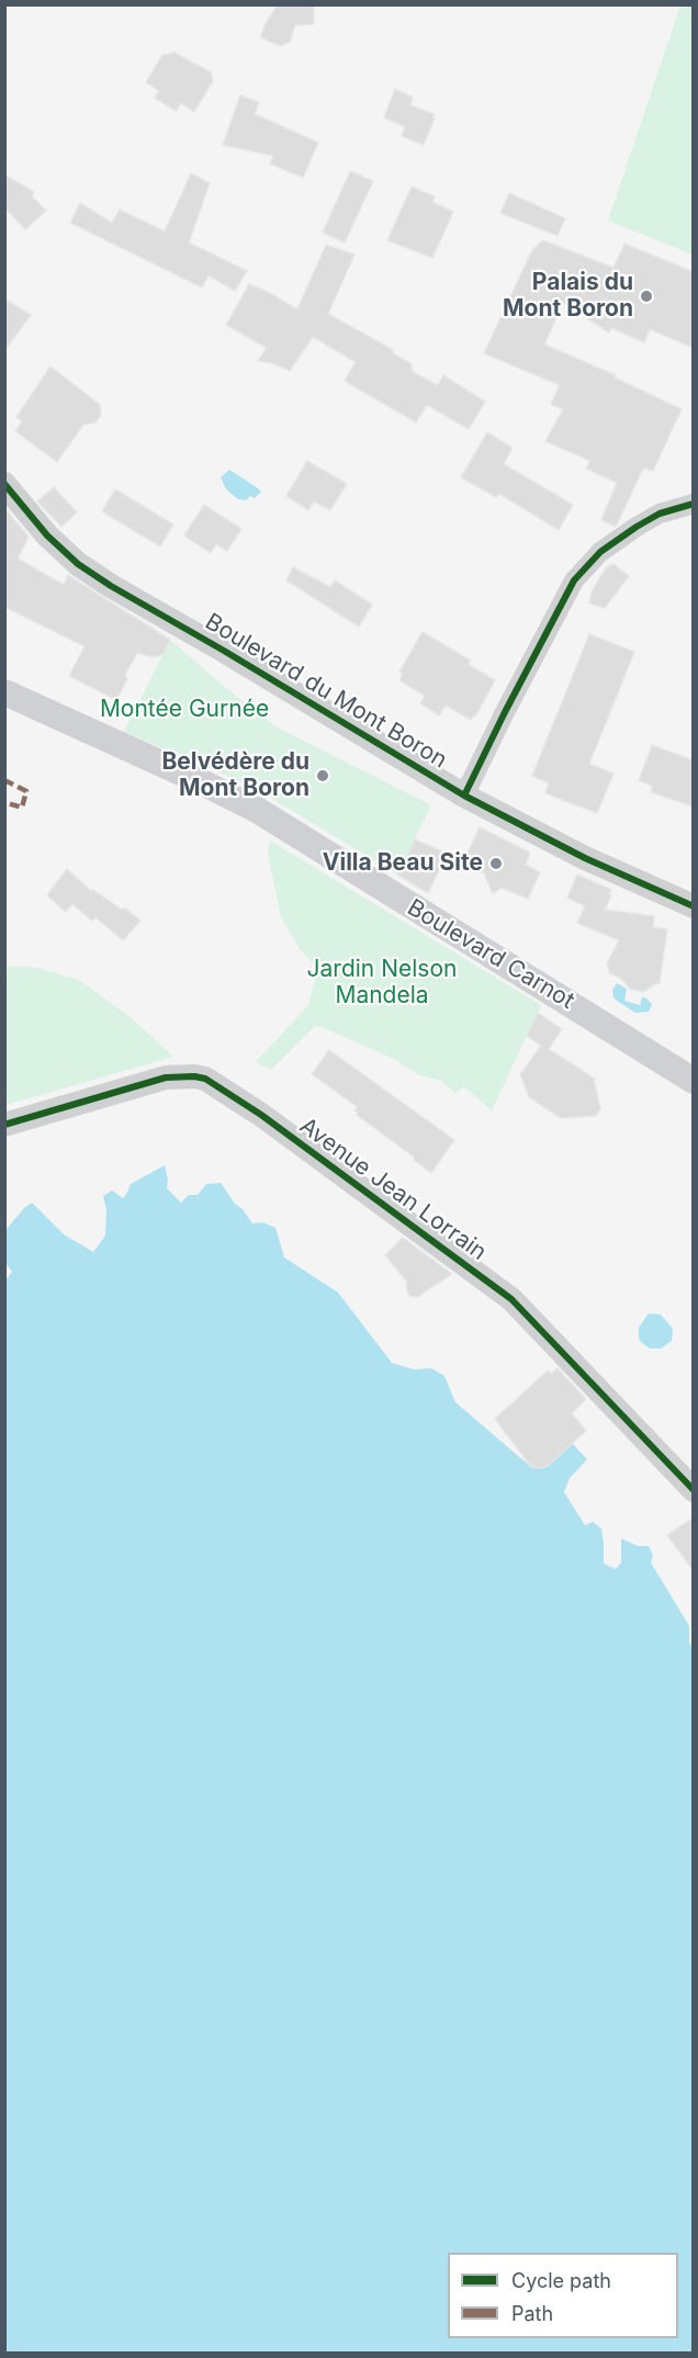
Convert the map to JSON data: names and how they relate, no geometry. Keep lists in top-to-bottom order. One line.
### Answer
{"streets":{"main road":["Boulevard Carnot"],"street":["Boulevard du Mont Boron","Avenue Jean Lorrain"]},"parks":["Montée Gurnée","Jardin Nelson Mandela"],"places":["Palais du Mont Boron","Belvédère du Mont Boron","Villa Beau Site"],"legend":["Cycle path","Path"]}
